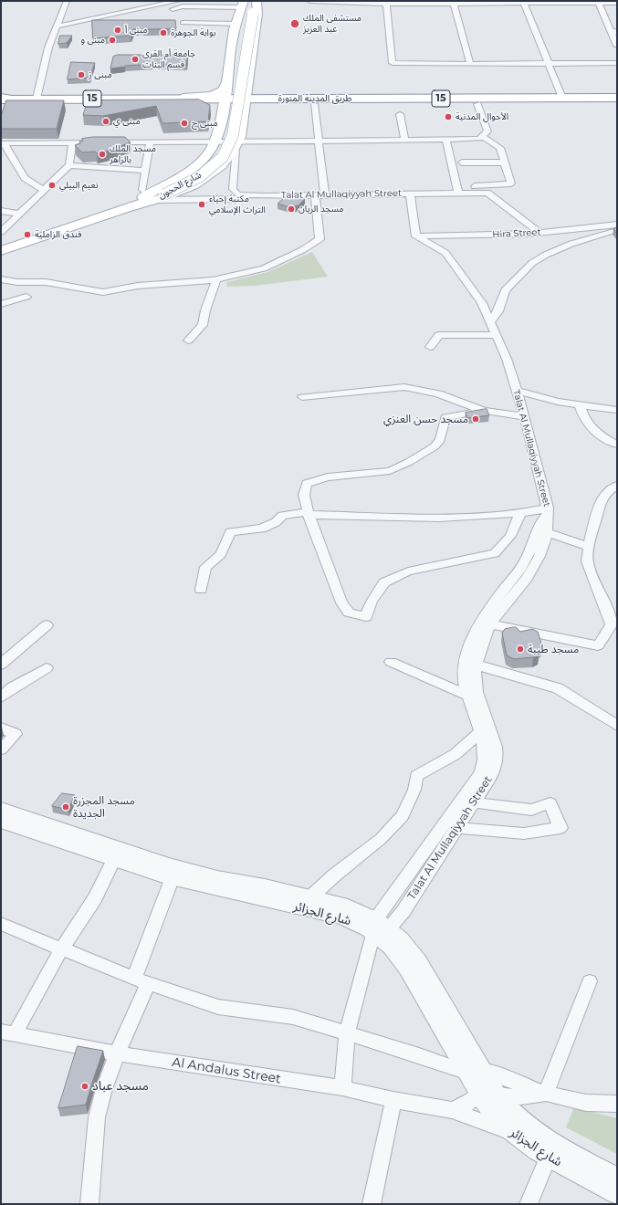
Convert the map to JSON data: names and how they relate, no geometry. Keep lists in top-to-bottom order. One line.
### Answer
{"streets":{"highway":["15","طريق المدينة المنورة"],"main road":["شارع الحجون"],"street":["Talat Al Mullaqiyyah Street","Hira Street","شارع الجزائر","Al Andalus Street"]},"crossings":[["شارع الحجون","Talat Al Mullaqiyyah Street"],["Talat Al Mullaqiyyah Street","Hira Street"],["Talat Al Mullaqiyyah Street","شارع الجزائر"],["شارع الجزائر","Al Andalus Street"]],"places":["مستشفى الملك عبد العزيز","مبنى أ","بوابة الجوهرة","مبنى و","جامعة أم القرى قسم البنات","مبنى ز","الأحوال المدنية","مبنى ي","مبنى ح","مسجد الملك بالزاهر","نعيم البيلي","مكتبة إحياء التراث الإسلامي","مسجد الريان","فندق الزاملية","مسجد حسن العنزي","مسجد طيبة","مسجد المجزرة الجديدة","مسجد عباد"]}
